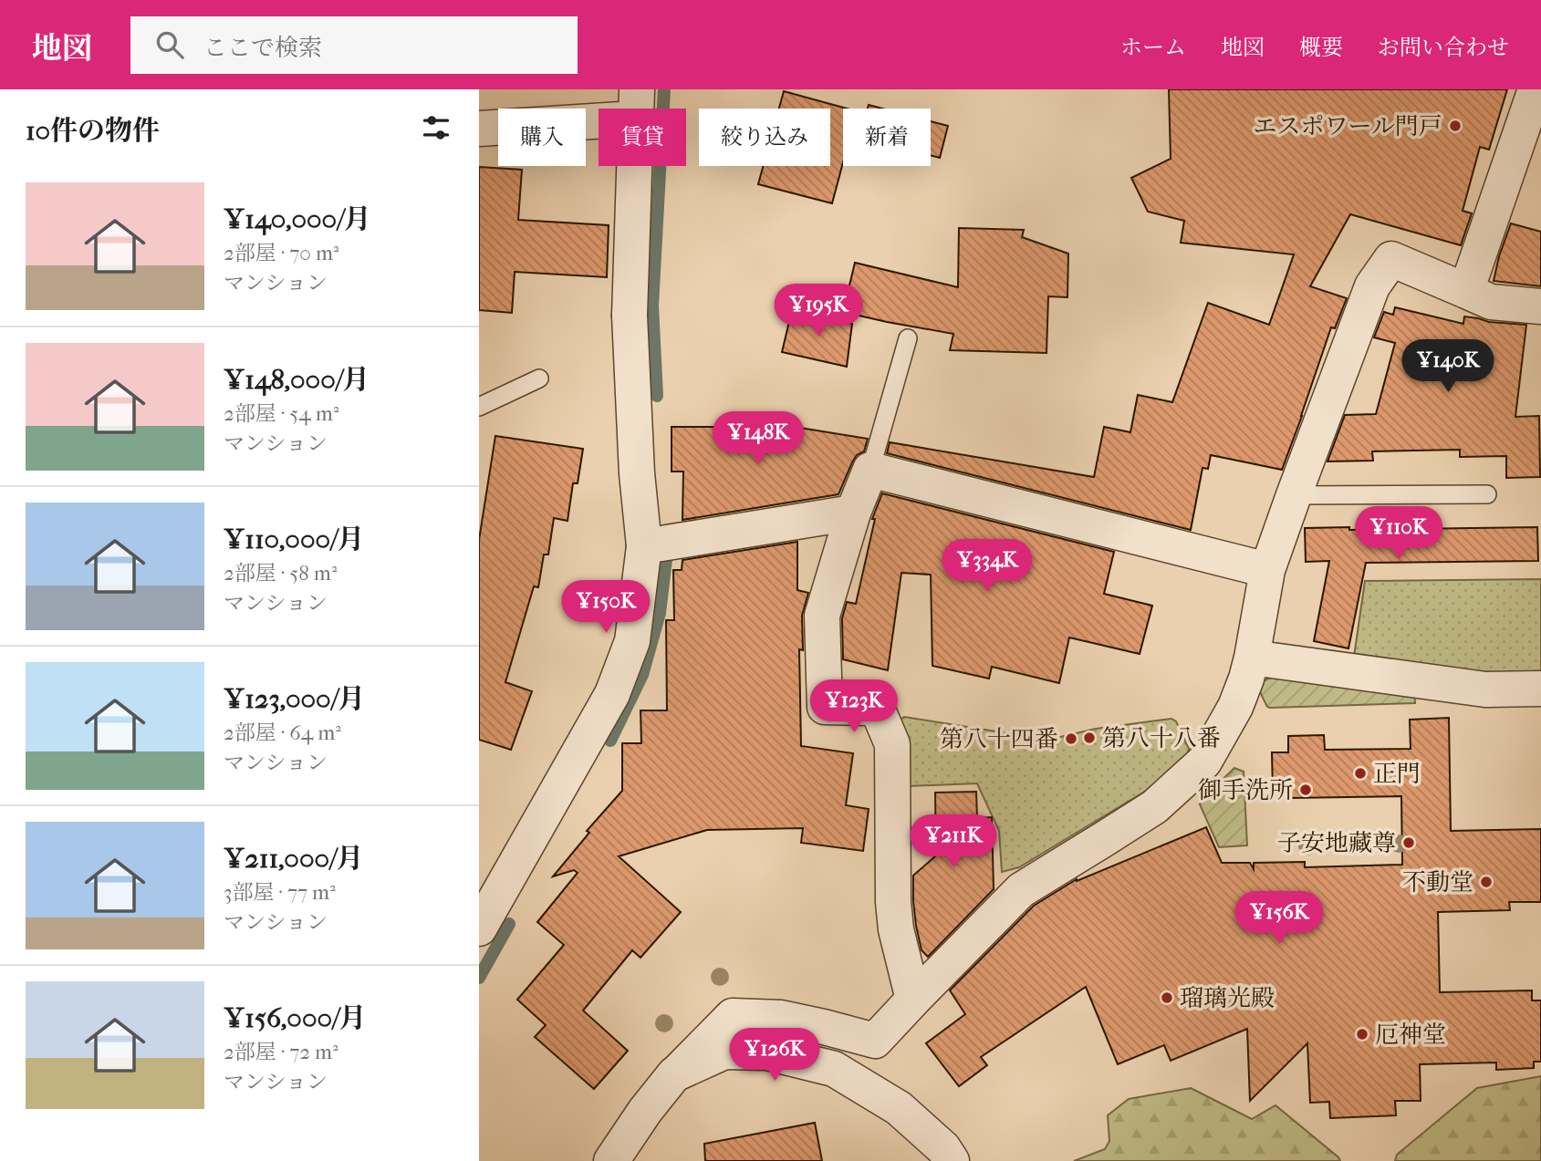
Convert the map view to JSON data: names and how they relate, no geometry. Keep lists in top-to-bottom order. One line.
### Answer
{"places":["エスポワール門戸","第八十八番","第八十四番","正門","御手洗所","子安地藏尊","不動堂","瑠璃光殿","厄神堂"],"page":{"header":"地図","search":"ここで検索","nav":["ホーム","地図","概要","お問い合わせ"],"heading":"10件の物件","chip":["購入","賃貸","絞り込み","新着"],"list":[{"name":"¥140,000/月","note":"2部屋 · 70 m² · マンション"},{"name":"¥148,000/月","note":"2部屋 · 54 m² · マンション"},{"name":"¥110,000/月","note":"2部屋 · 58 m² · マンション"},{"name":"¥123,000/月","note":"2部屋 · 64 m² · マンション"},{"name":"¥211,000/月","note":"3部屋 · 77 m² · マンション"},{"name":"¥156,000/月","note":"2部屋 · 72 m² · マンション"}],"price":["¥195K","¥140K","¥148K","¥110K","¥334K","¥150K","¥123K","¥211K","¥156K","¥126K"]}}
